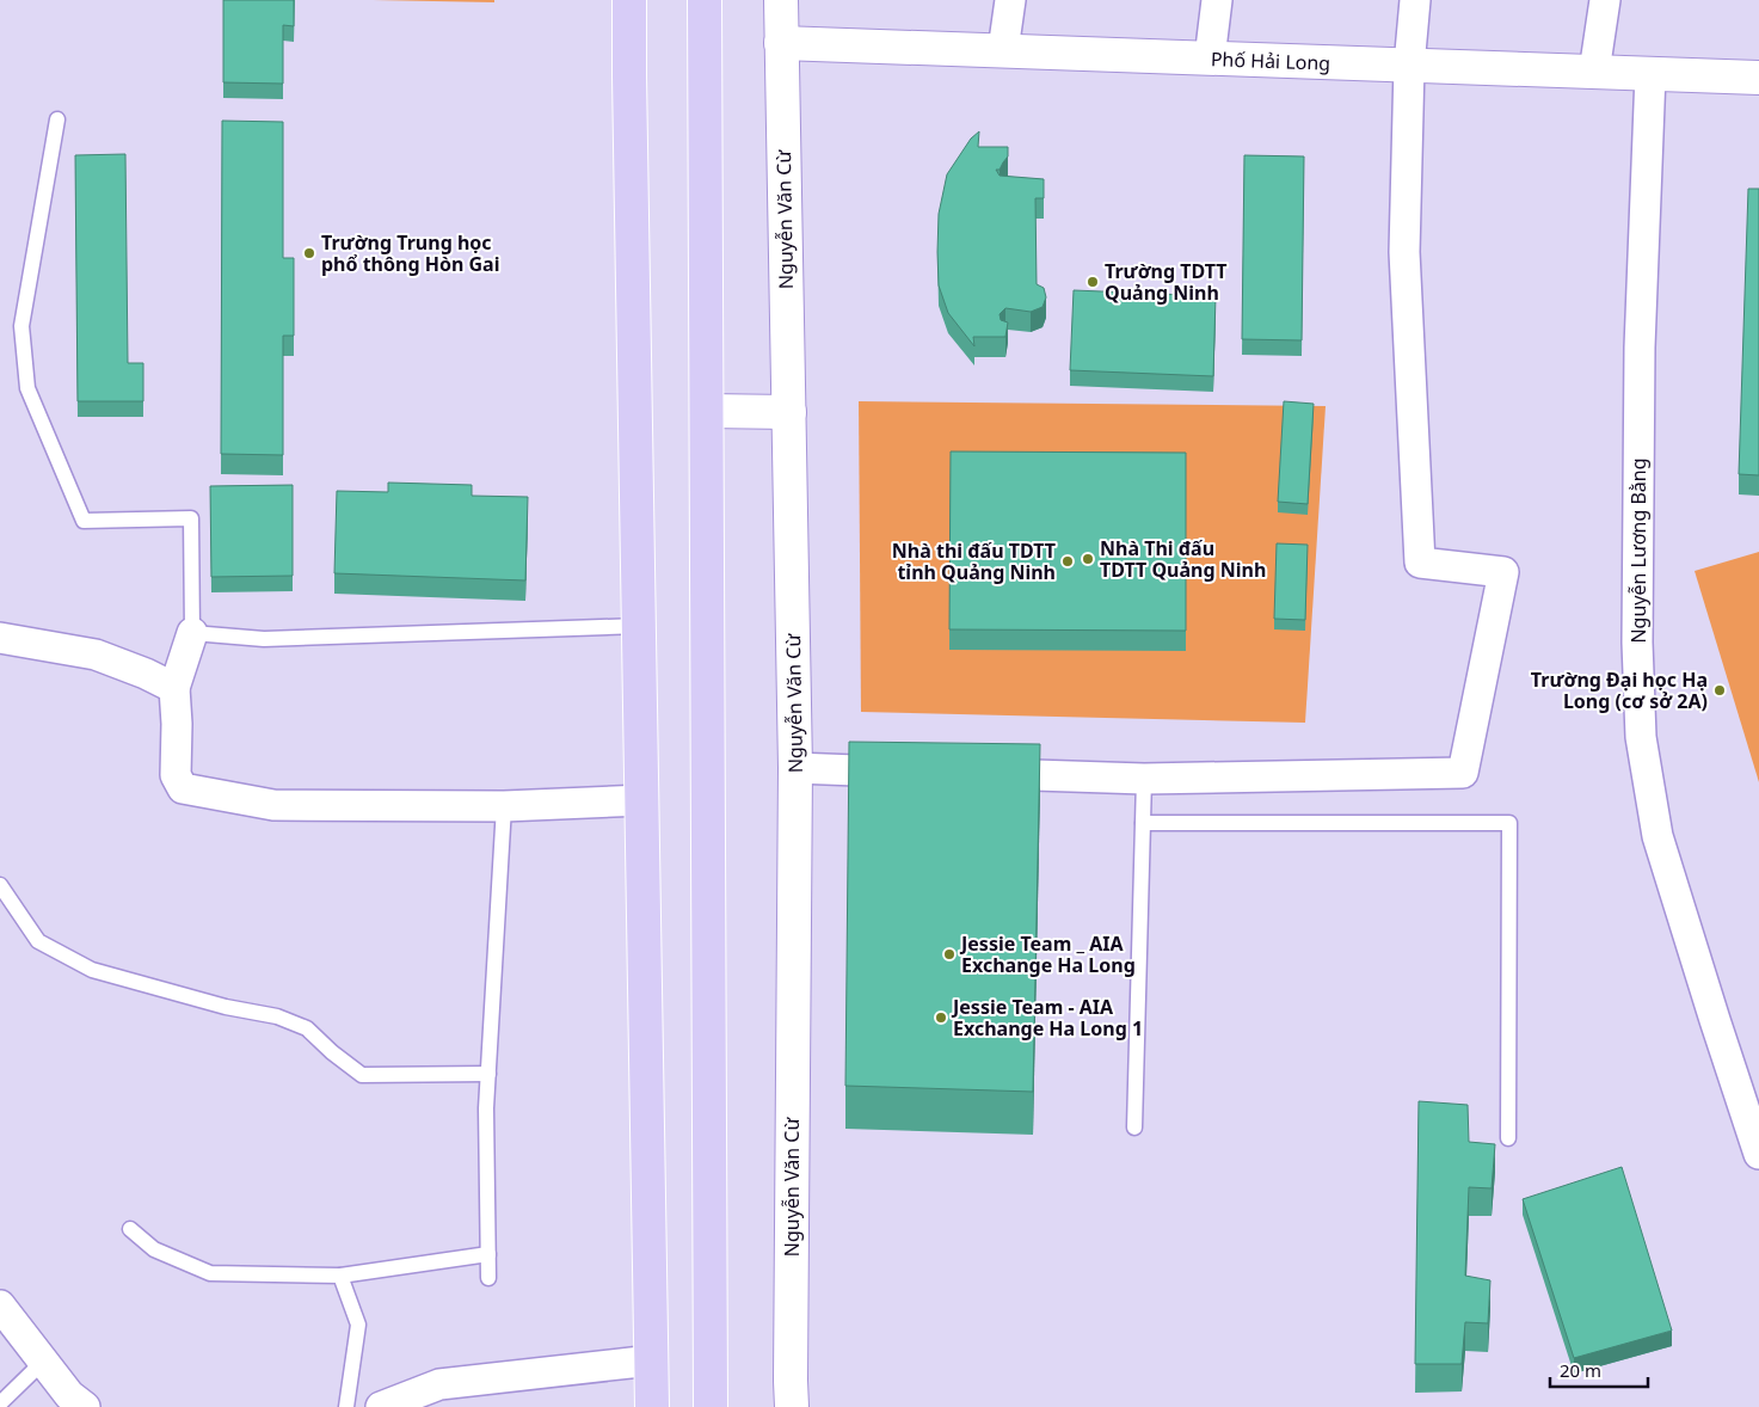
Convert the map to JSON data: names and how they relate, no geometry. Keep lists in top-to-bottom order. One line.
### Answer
{"streets":{"street":["Phố Hải Long","Nguyễn Văn Cừ","Nguyễn Lương Bằng"]},"crossings":[["Phố Hải Long","Nguyễn Văn Cừ"],["Phố Hải Long","Nguyễn Lương Bằng"]],"places":["Trường Trung học phổ thông Hòn Gai","Trường TDTT Quảng Ninh","Nhà Thi đấu TDTT Quảng Ninh","Nhà thi đấu TDTT tỉnh Quảng Ninh","Trường Đại học Hạ Long (cơ sở 2A)","Jessie Team _ AIA Exchange Ha Long","Jessie Team - AIA Exchange Ha Long 1"],"scale_bar":"20 m"}
